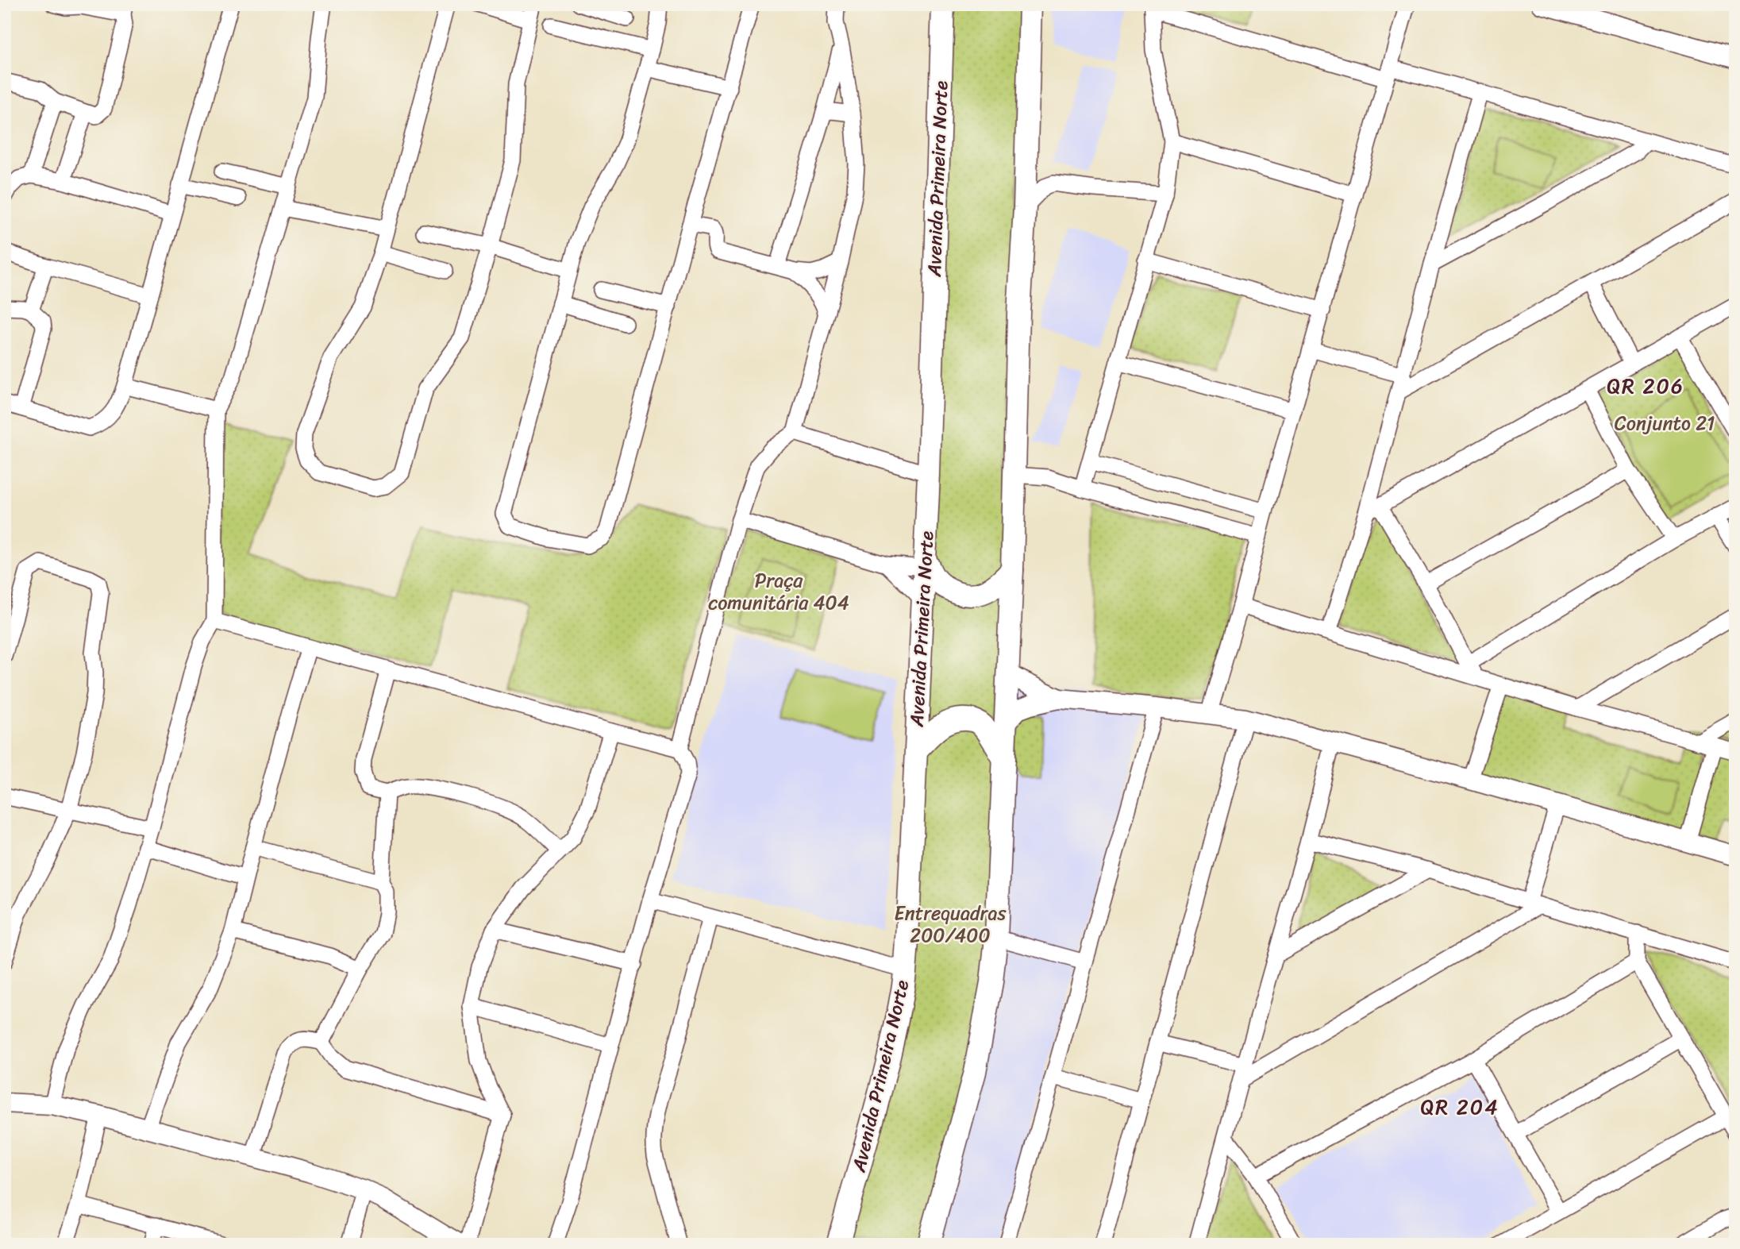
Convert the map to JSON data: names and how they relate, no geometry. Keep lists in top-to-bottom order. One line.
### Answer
{"streets":{"main road":["Avenida Primeira Norte"]},"districts":["QR 206","QR 204"],"parks":["Conjunto 21","Praça comunitária 404","Entrequadras 200/400"]}
